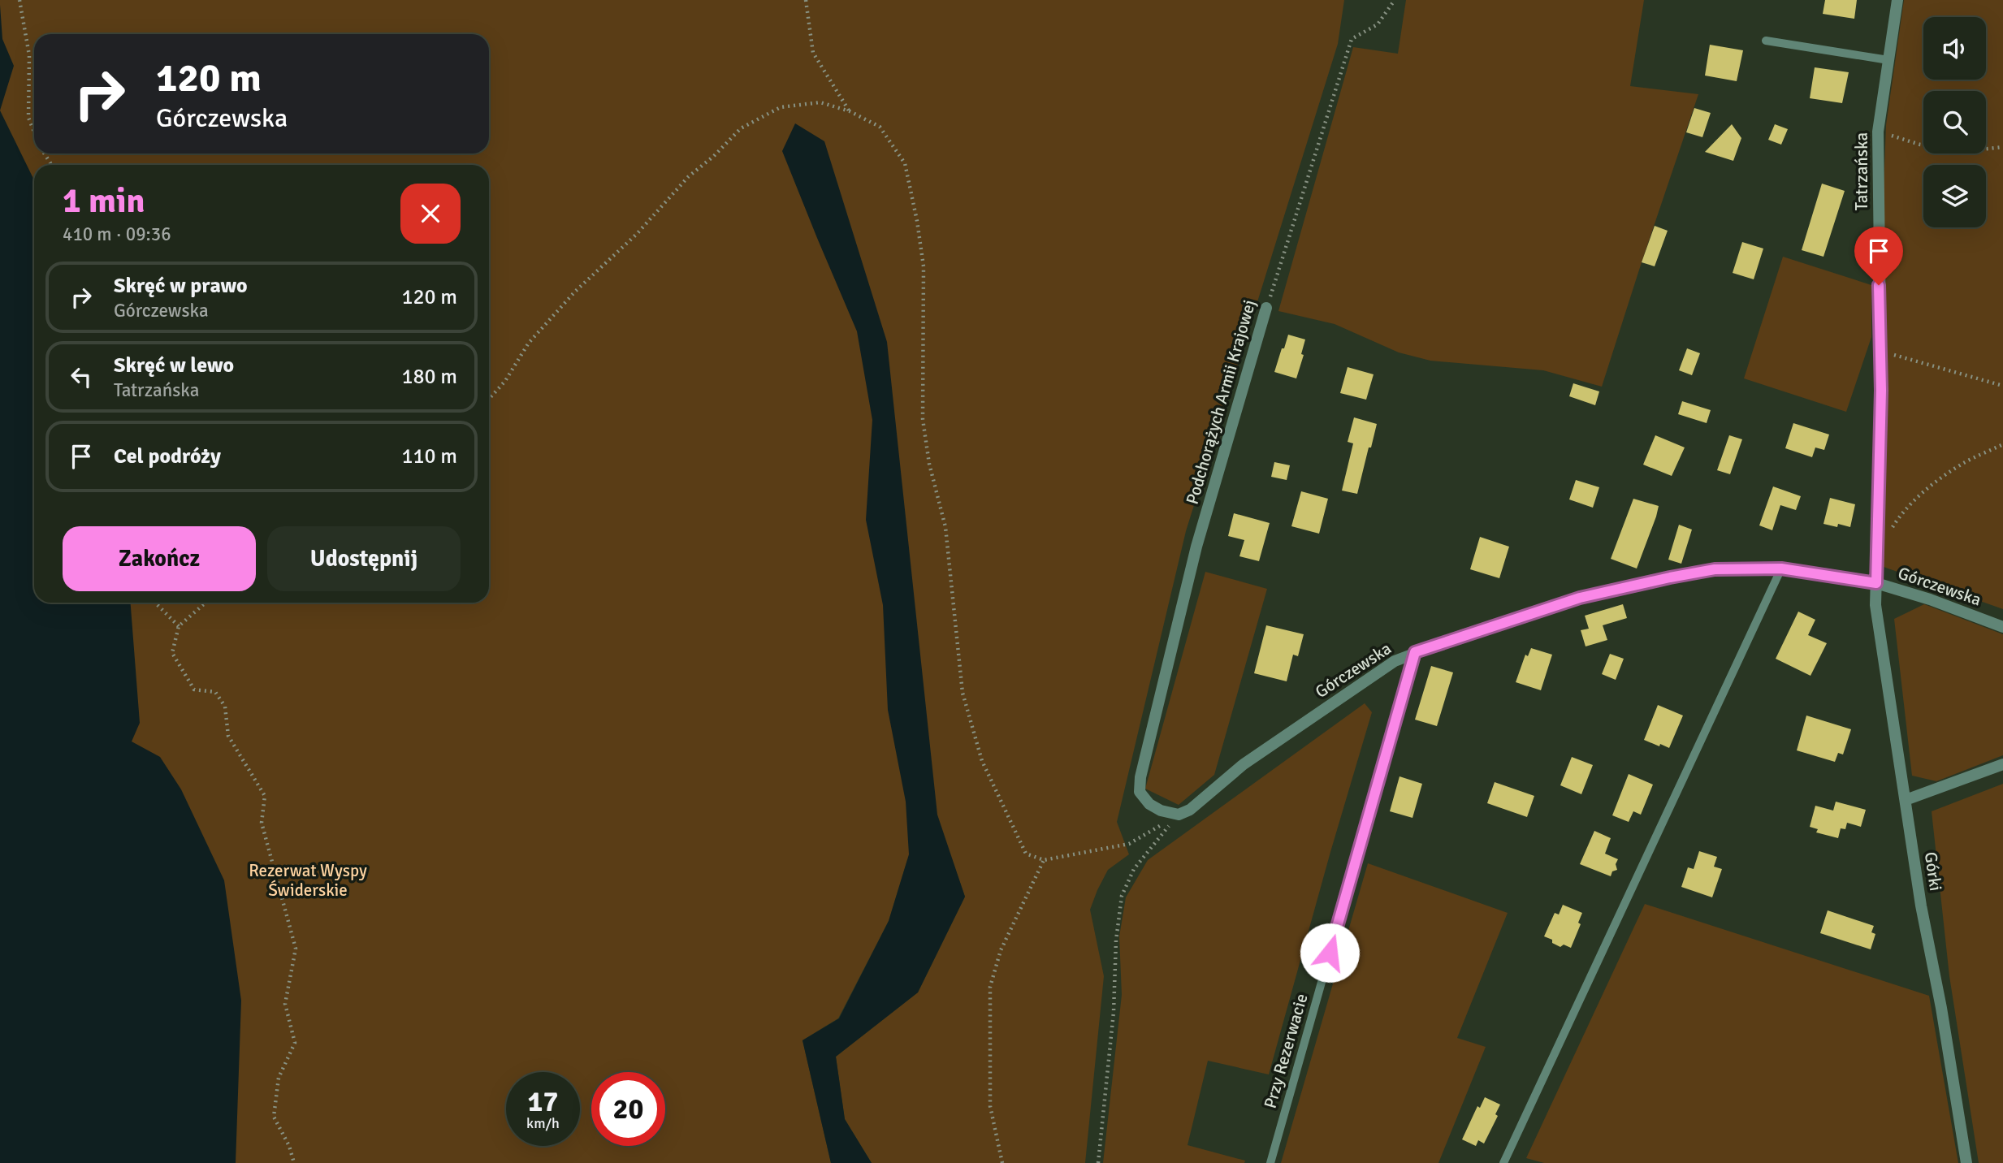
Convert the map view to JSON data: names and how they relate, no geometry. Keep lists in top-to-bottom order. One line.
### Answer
{"streets":{"street":["Tatrzańska","Podchorążych Armii Krajowej","Górczewska","Górki"],"lane":["Przy Rezerwacie"]},"crossings":[["Tatrzańska","Górczewska"],["Tatrzańska","Górki"],["Podchorążych Armii Krajowej","Górczewska"],["Górczewska","Górki"],["Górczewska","Przy Rezerwacie"]],"parks":["Rezerwat Wyspy Świderskie"],"page":{"turn":["120 m","Górczewska"],"heading":["1 min","410 m · 09:36"],"list":[{"name":"Skręć w prawo","note":"Górczewska","value":"120 m"},{"name":"Skręć w lewo","note":"Tatrzańska","value":"180 m"},{"name":"Cel podróży","value":"110 m"}],"buttons":["Zakończ","Udostępnij"],"speed":"17 km/h","limit":"20"}}
